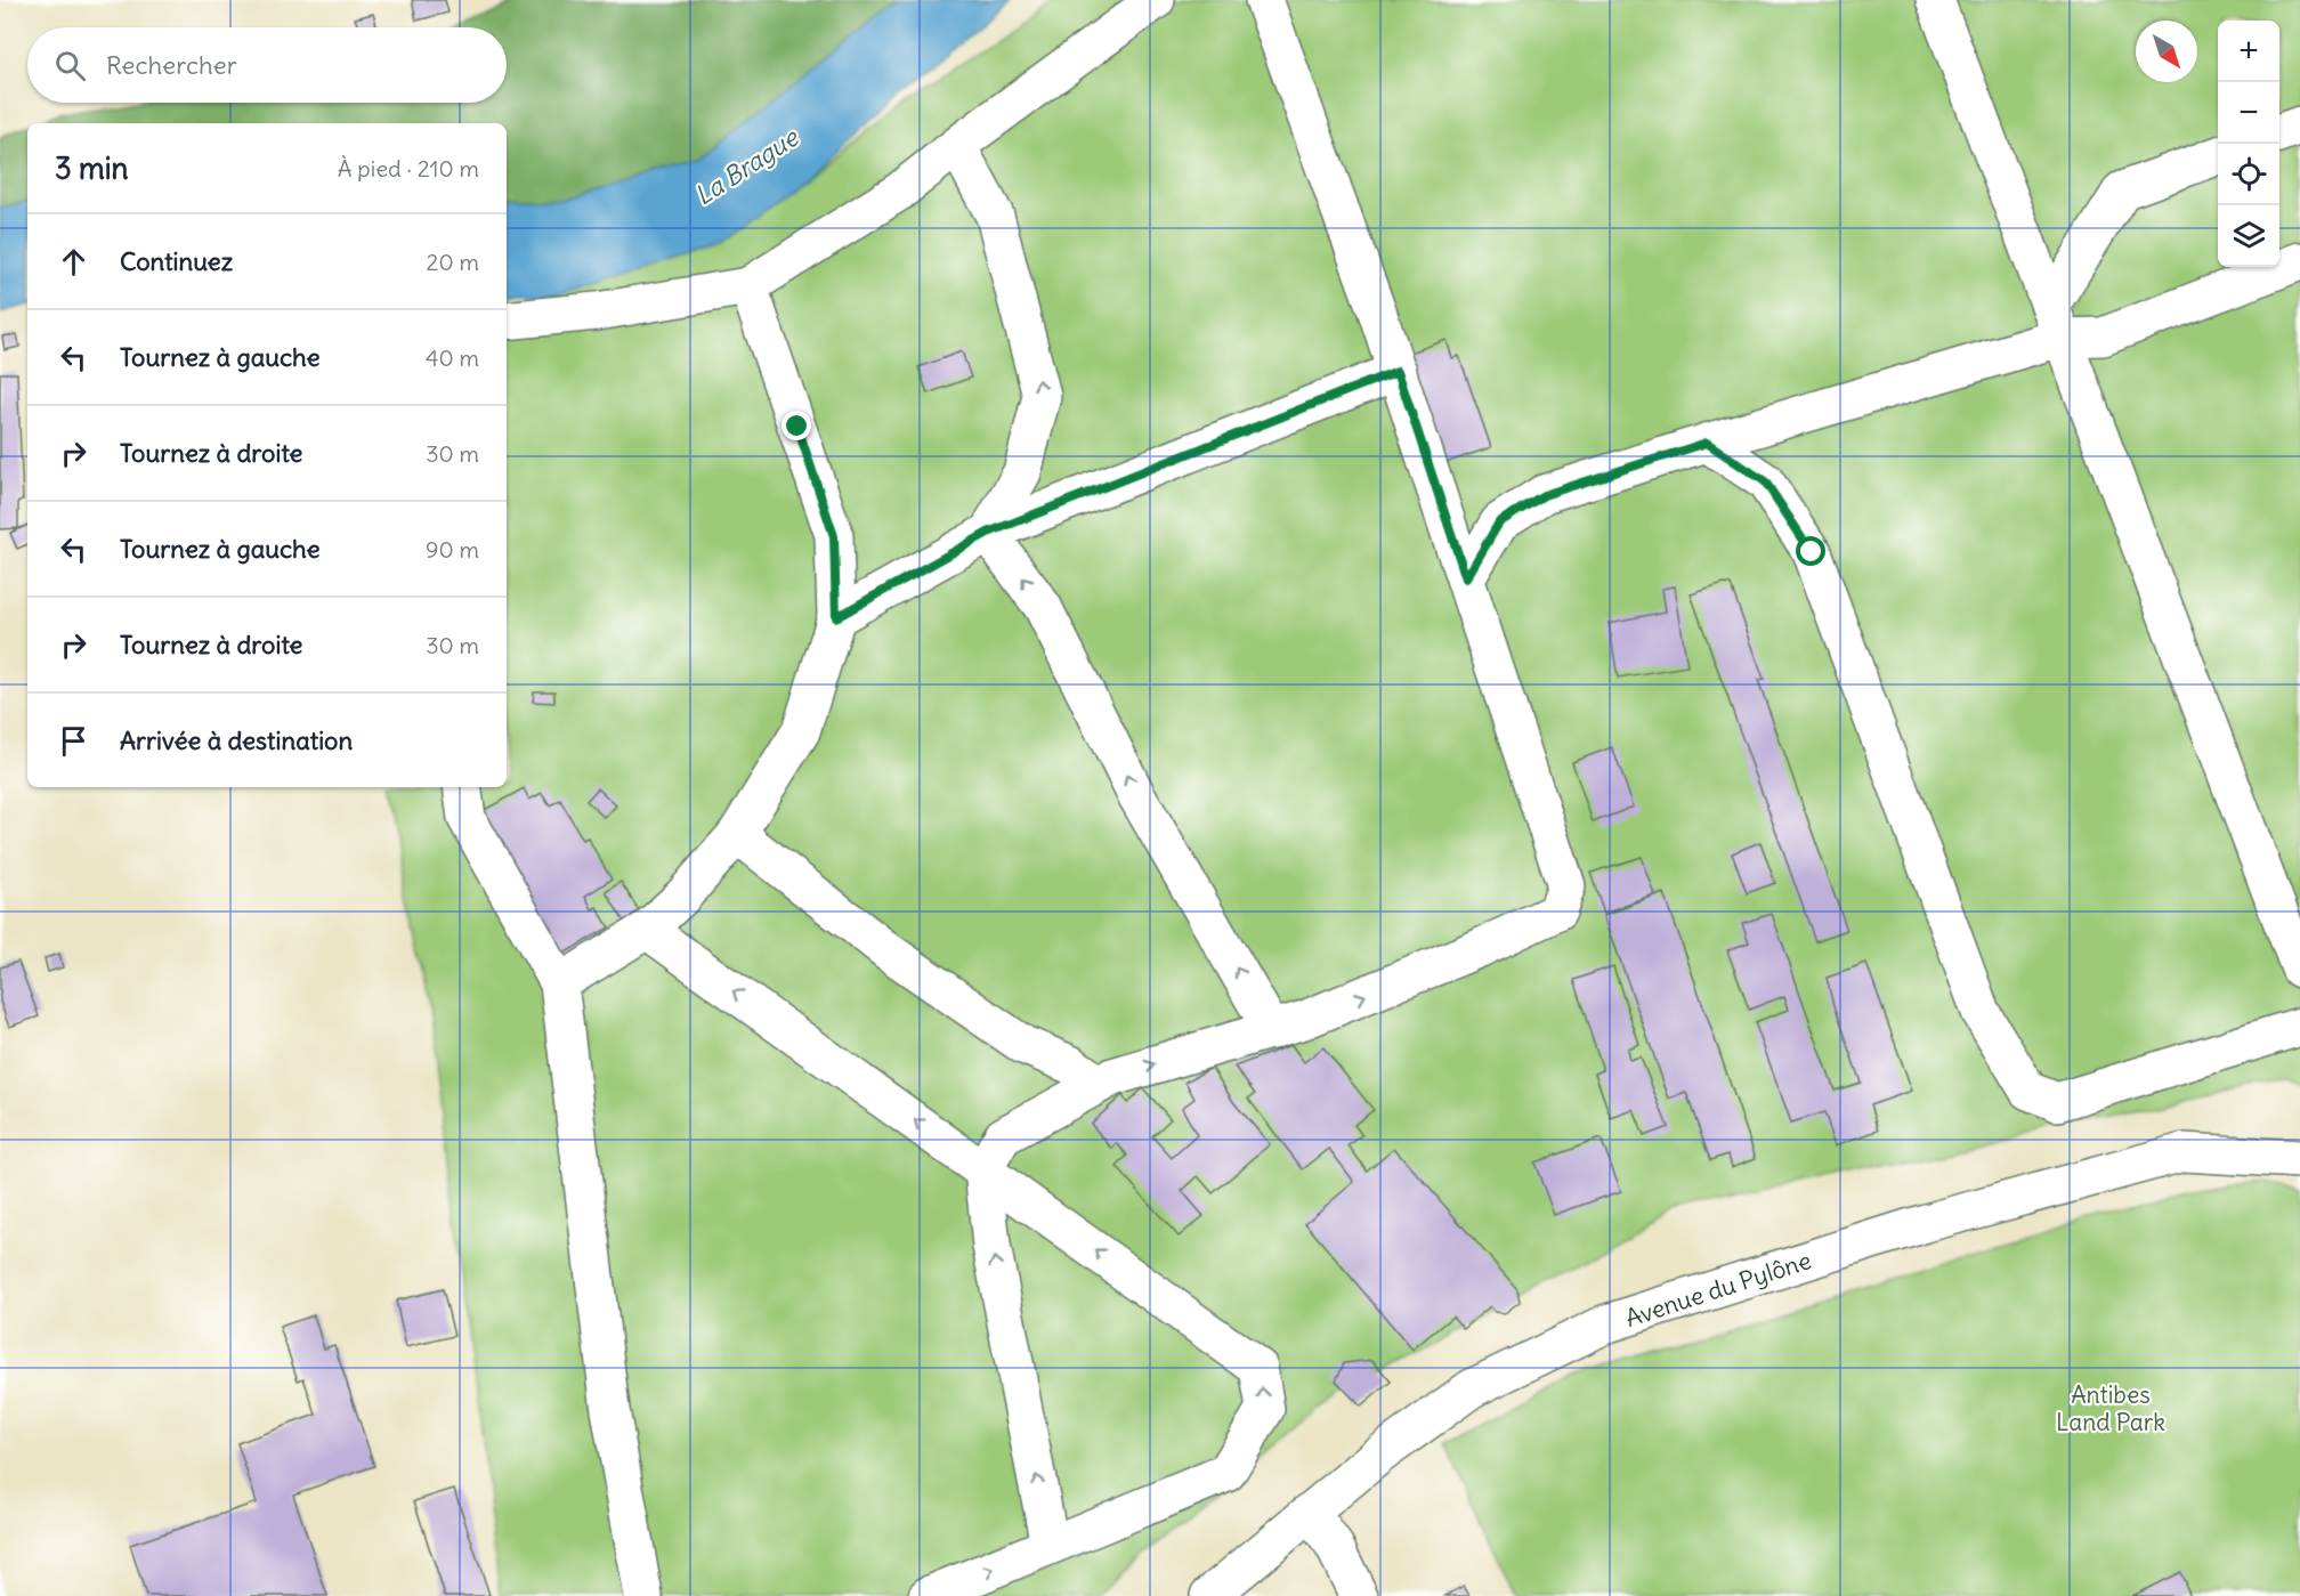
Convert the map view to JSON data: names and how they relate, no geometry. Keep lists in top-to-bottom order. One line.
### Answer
{"streets":{"street":["Avenue du Pylône"]},"water":["La Brague"],"parks":["Antibes Land Park"],"north":"bottom right","page":{"map_buttons":["+","−"],"search":"Rechercher","heading":["3 min","À pied · 210 m"],"list":[["Continuez","20 m"],["Tournez à gauche","40 m"],["Tournez à droite","30 m"],["Tournez à gauche","90 m"],["Tournez à droite","30 m"],"Arrivée à destination"]}}
